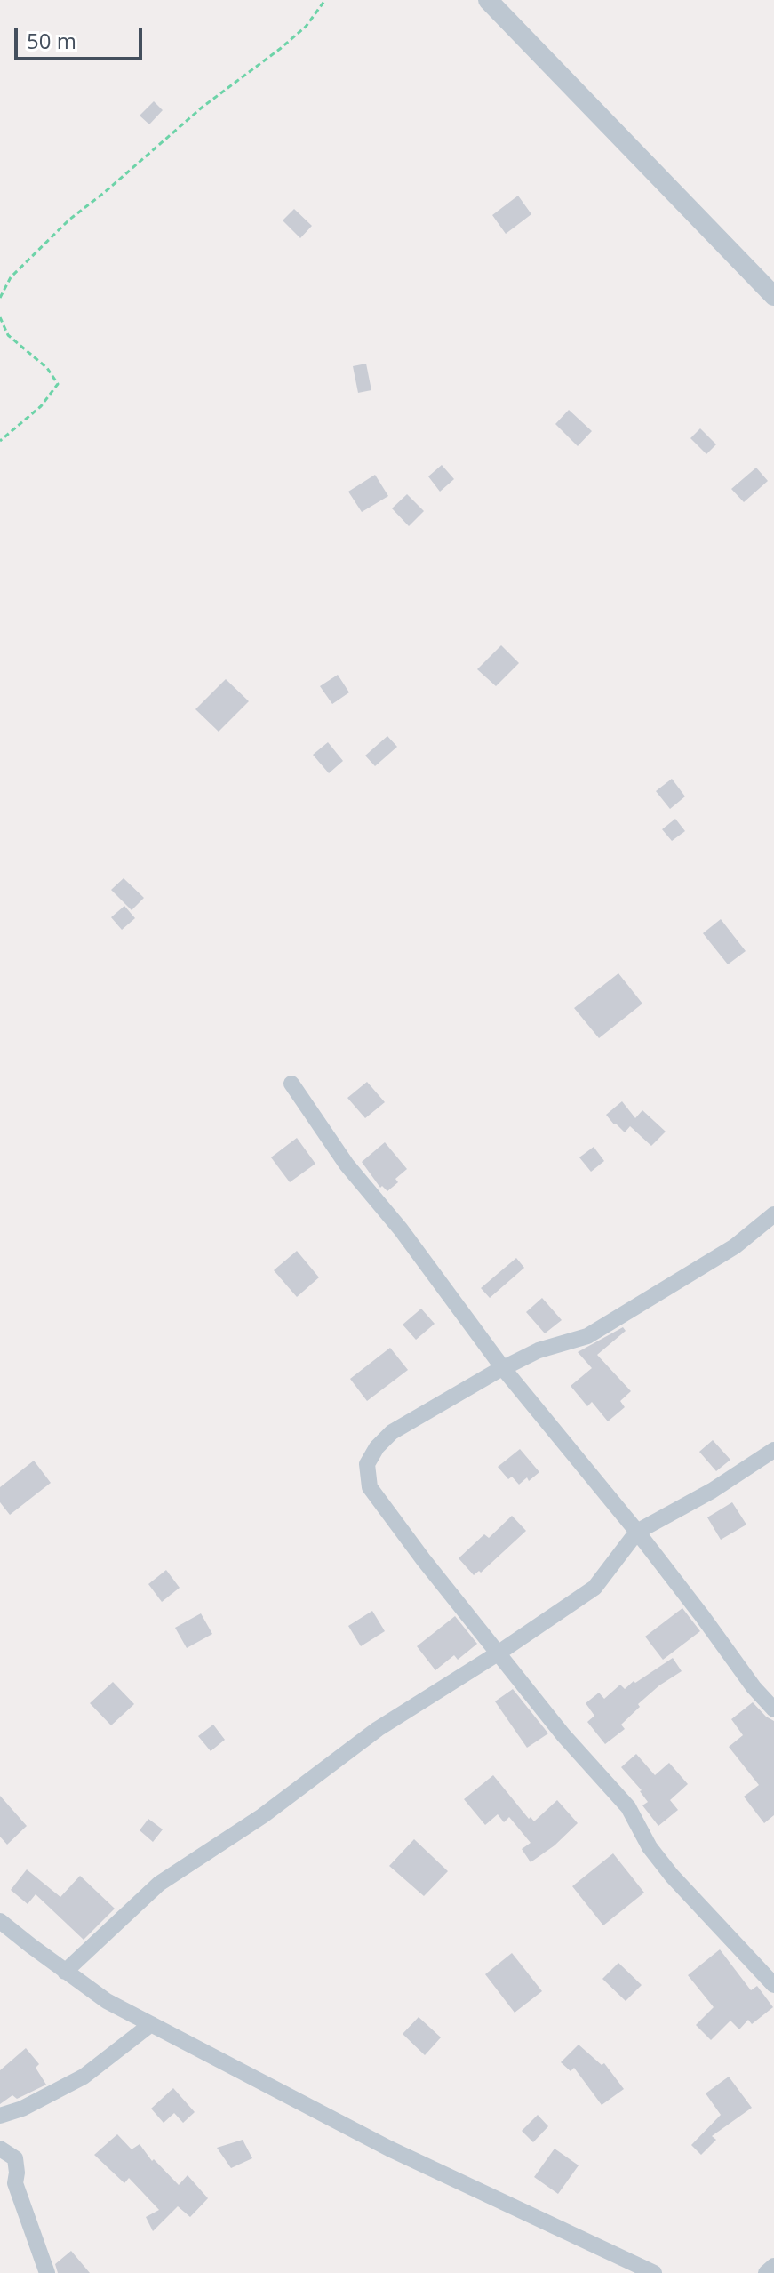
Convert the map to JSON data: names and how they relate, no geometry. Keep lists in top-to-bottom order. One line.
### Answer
{"scale_bar":"50 m"}
